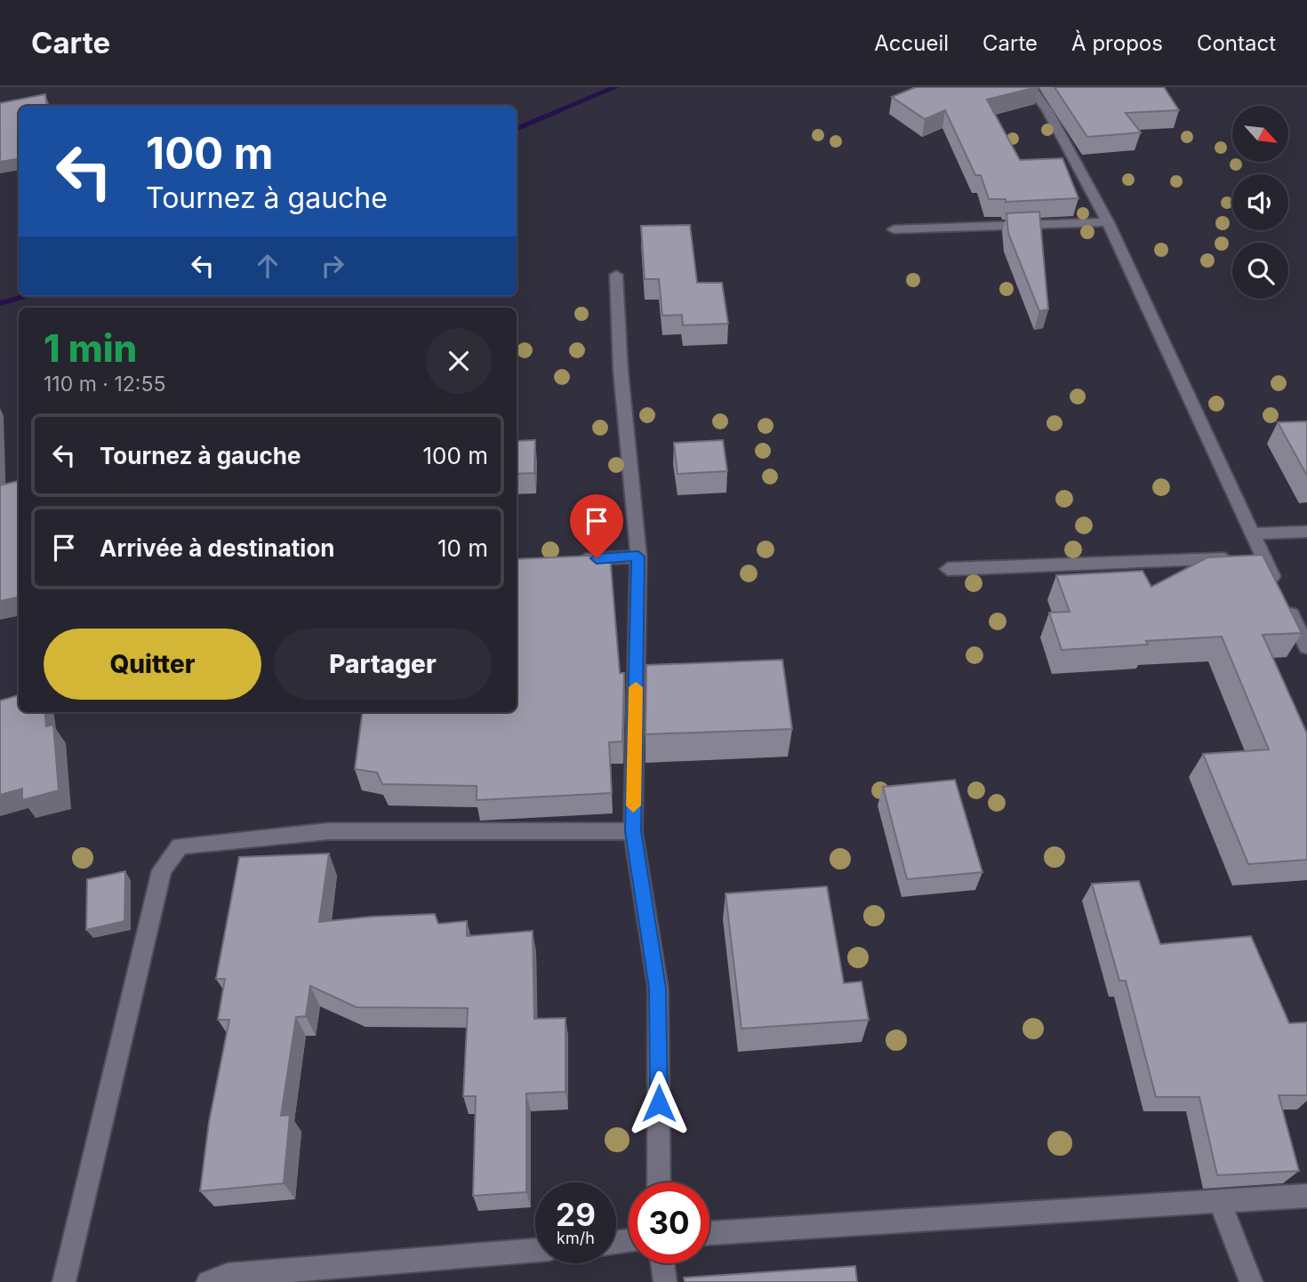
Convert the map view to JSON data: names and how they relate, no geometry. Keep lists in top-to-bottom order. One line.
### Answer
{"north":"bottom right","page":{"header":"Carte","nav":["Accueil","Carte","À propos","Contact"],"turn":["100 m","Tournez à gauche"],"heading":["1 min","110 m · 12:55"],"list":[{"name":"Tournez à gauche","value":"100 m"},{"name":"Arrivée à destination","value":"10 m"}],"buttons":["Quitter","Partager"],"speed":"29 km/h","limit":"30"}}
